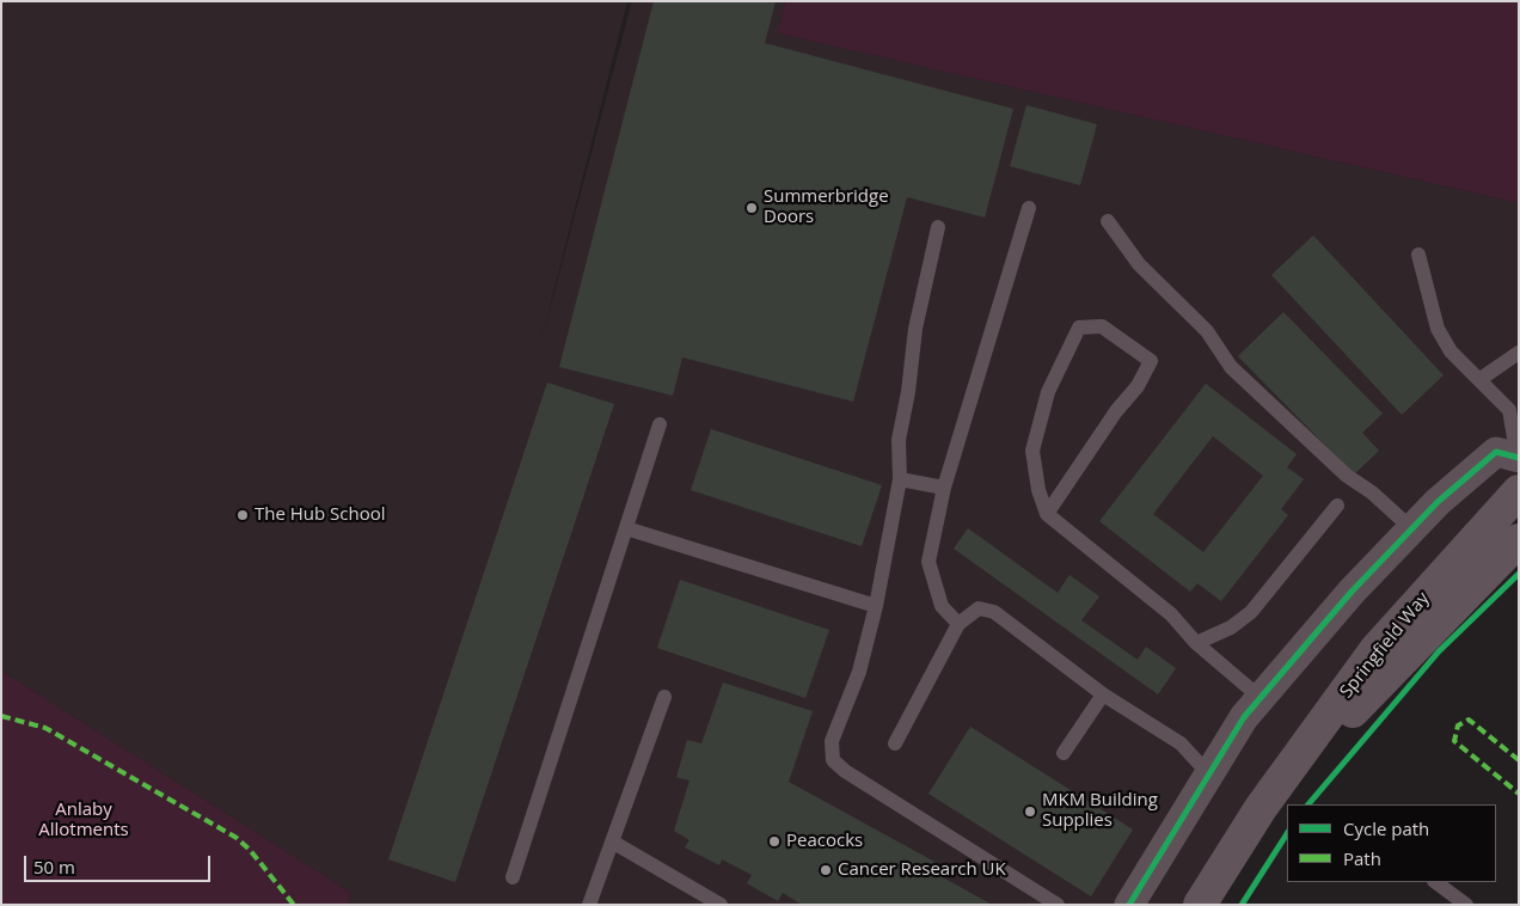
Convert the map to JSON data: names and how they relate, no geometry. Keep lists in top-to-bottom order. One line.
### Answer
{"streets":{"main road":["Springfield Way"]},"parks":["Anlaby Allotments"],"places":["Summerbridge Doors","The Hub School","MKM Building Supplies","Peacocks","Cancer Research UK"],"legend":["Cycle path","Path"],"scale_bar":"50 m"}
